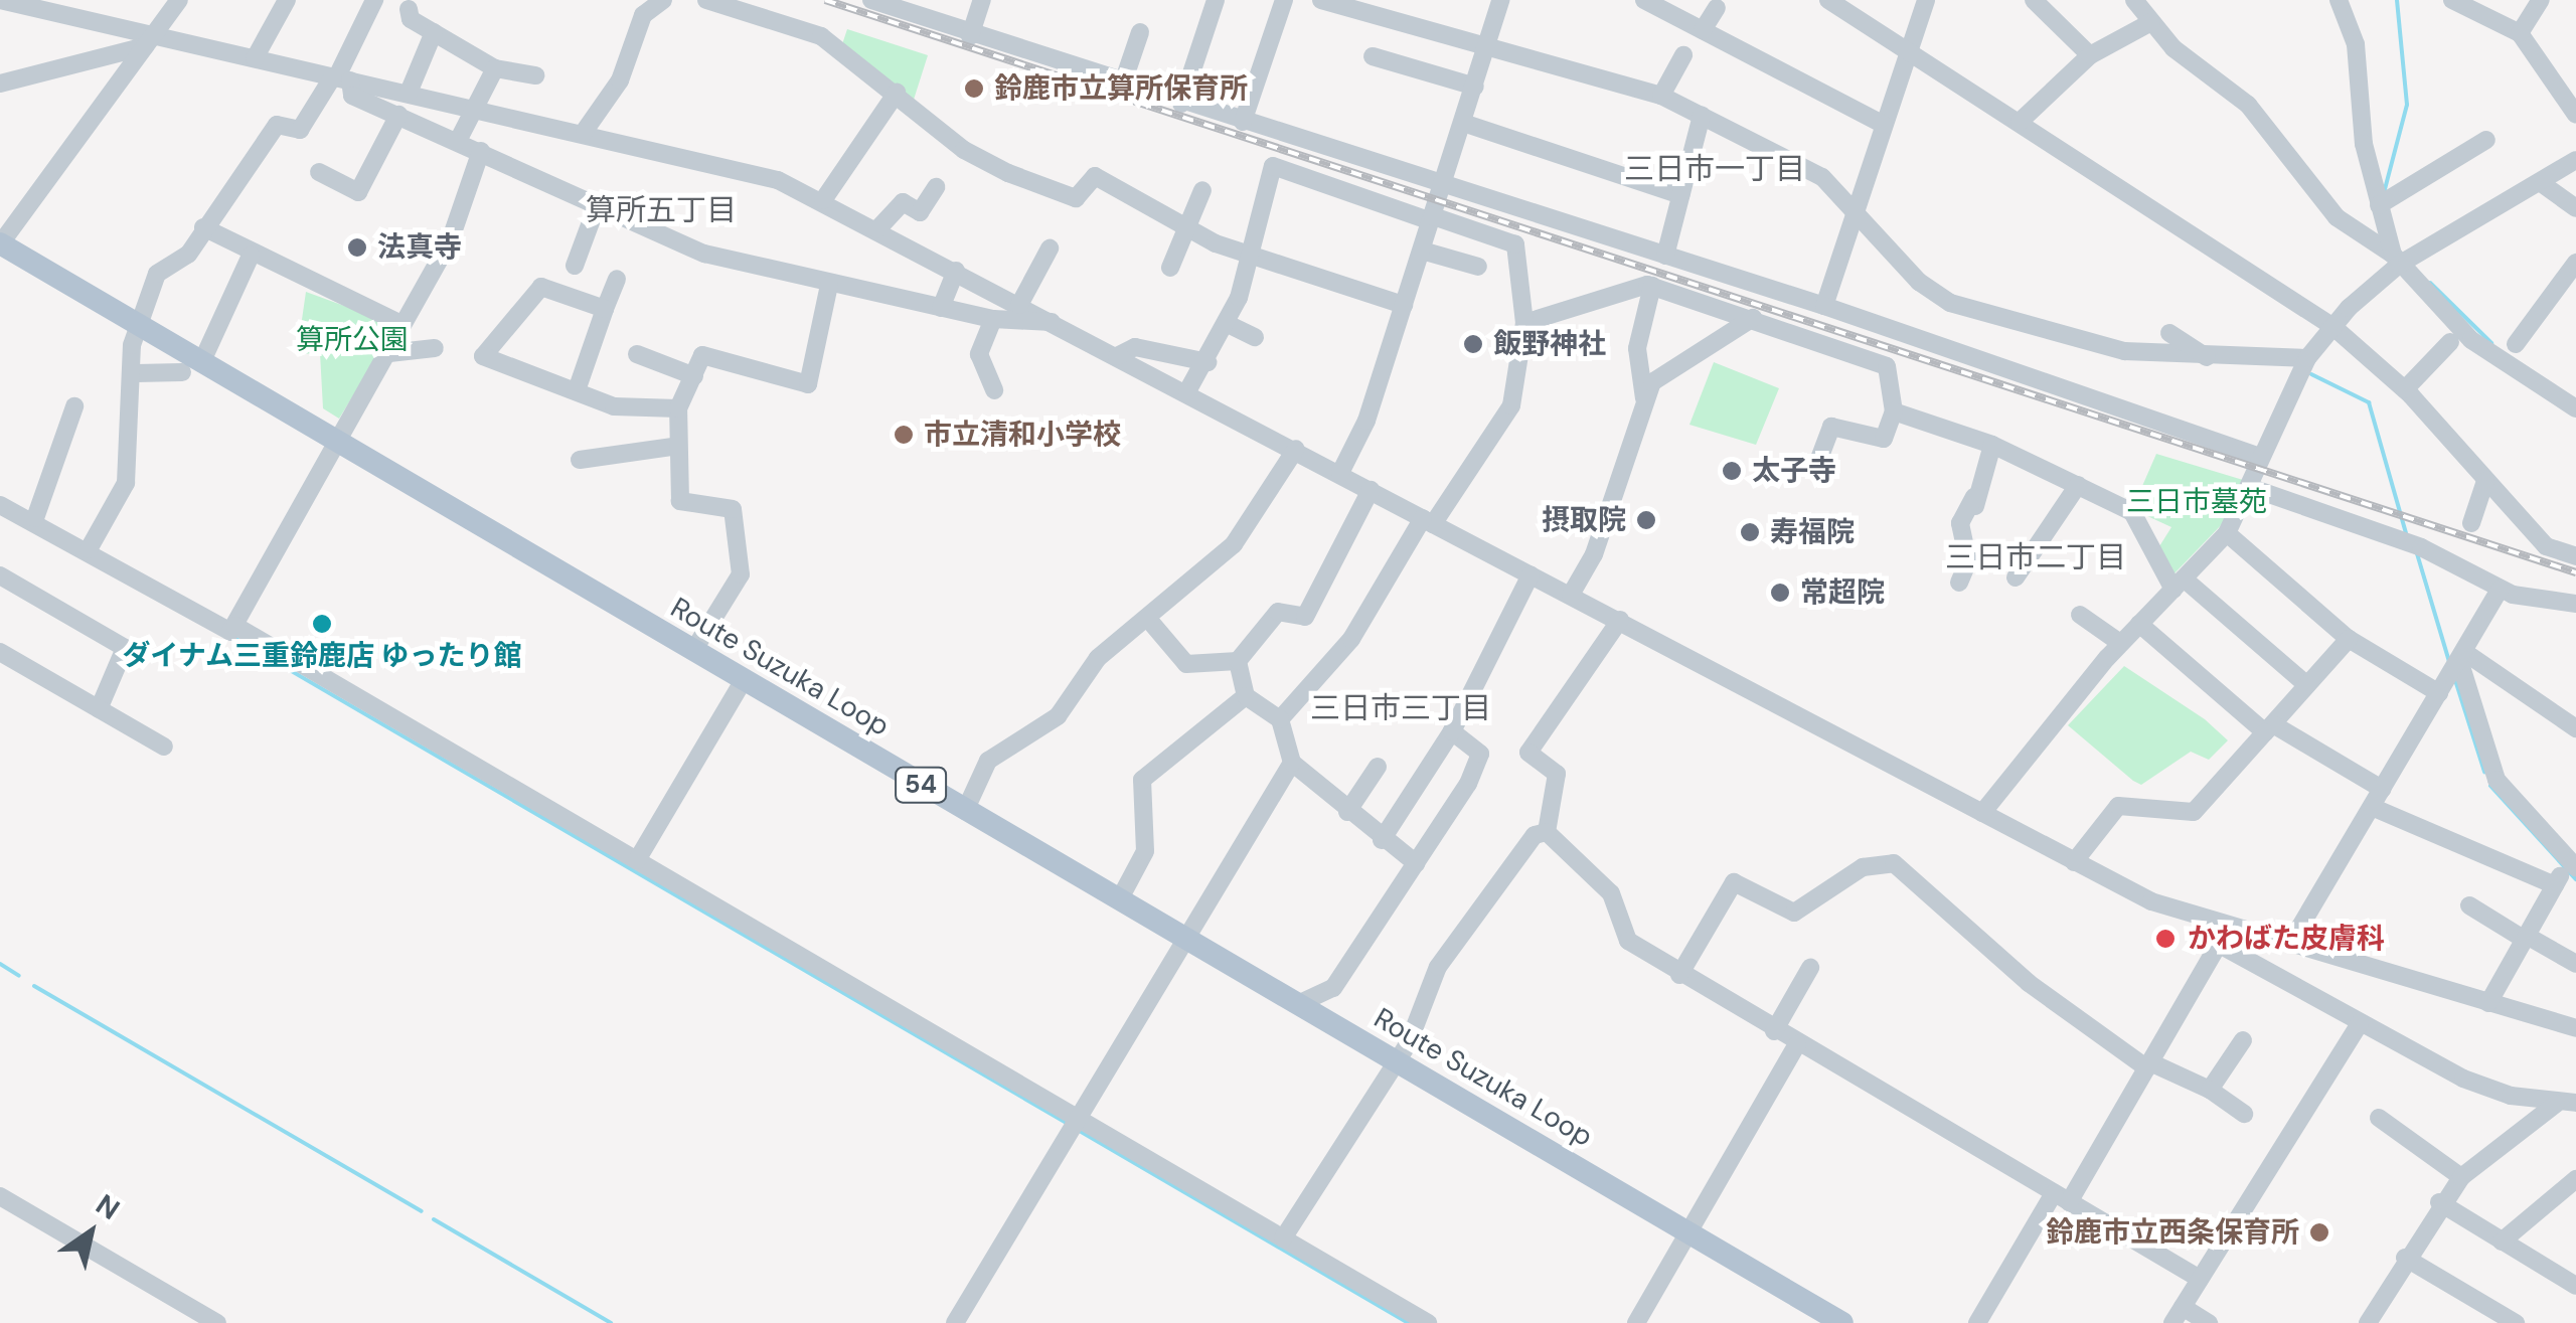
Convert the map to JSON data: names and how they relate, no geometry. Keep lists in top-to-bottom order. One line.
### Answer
{"streets":{"main road":["Route Suzuka Loop","54"]},"districts":["三日市一丁目","算所五丁目","三日市二丁目","三日市三丁目"],"parks":["算所公園","三日市墓苑"],"places":["鈴鹿市立算所保育所","法真寺","飯野神社","市立清和小学校","太子寺","摂取院","寿福院","常超院","ダイナム三重鈴鹿店 ゆったり館","かわばた皮膚科","鈴鹿市立西条保育所"],"north":"top right"}
